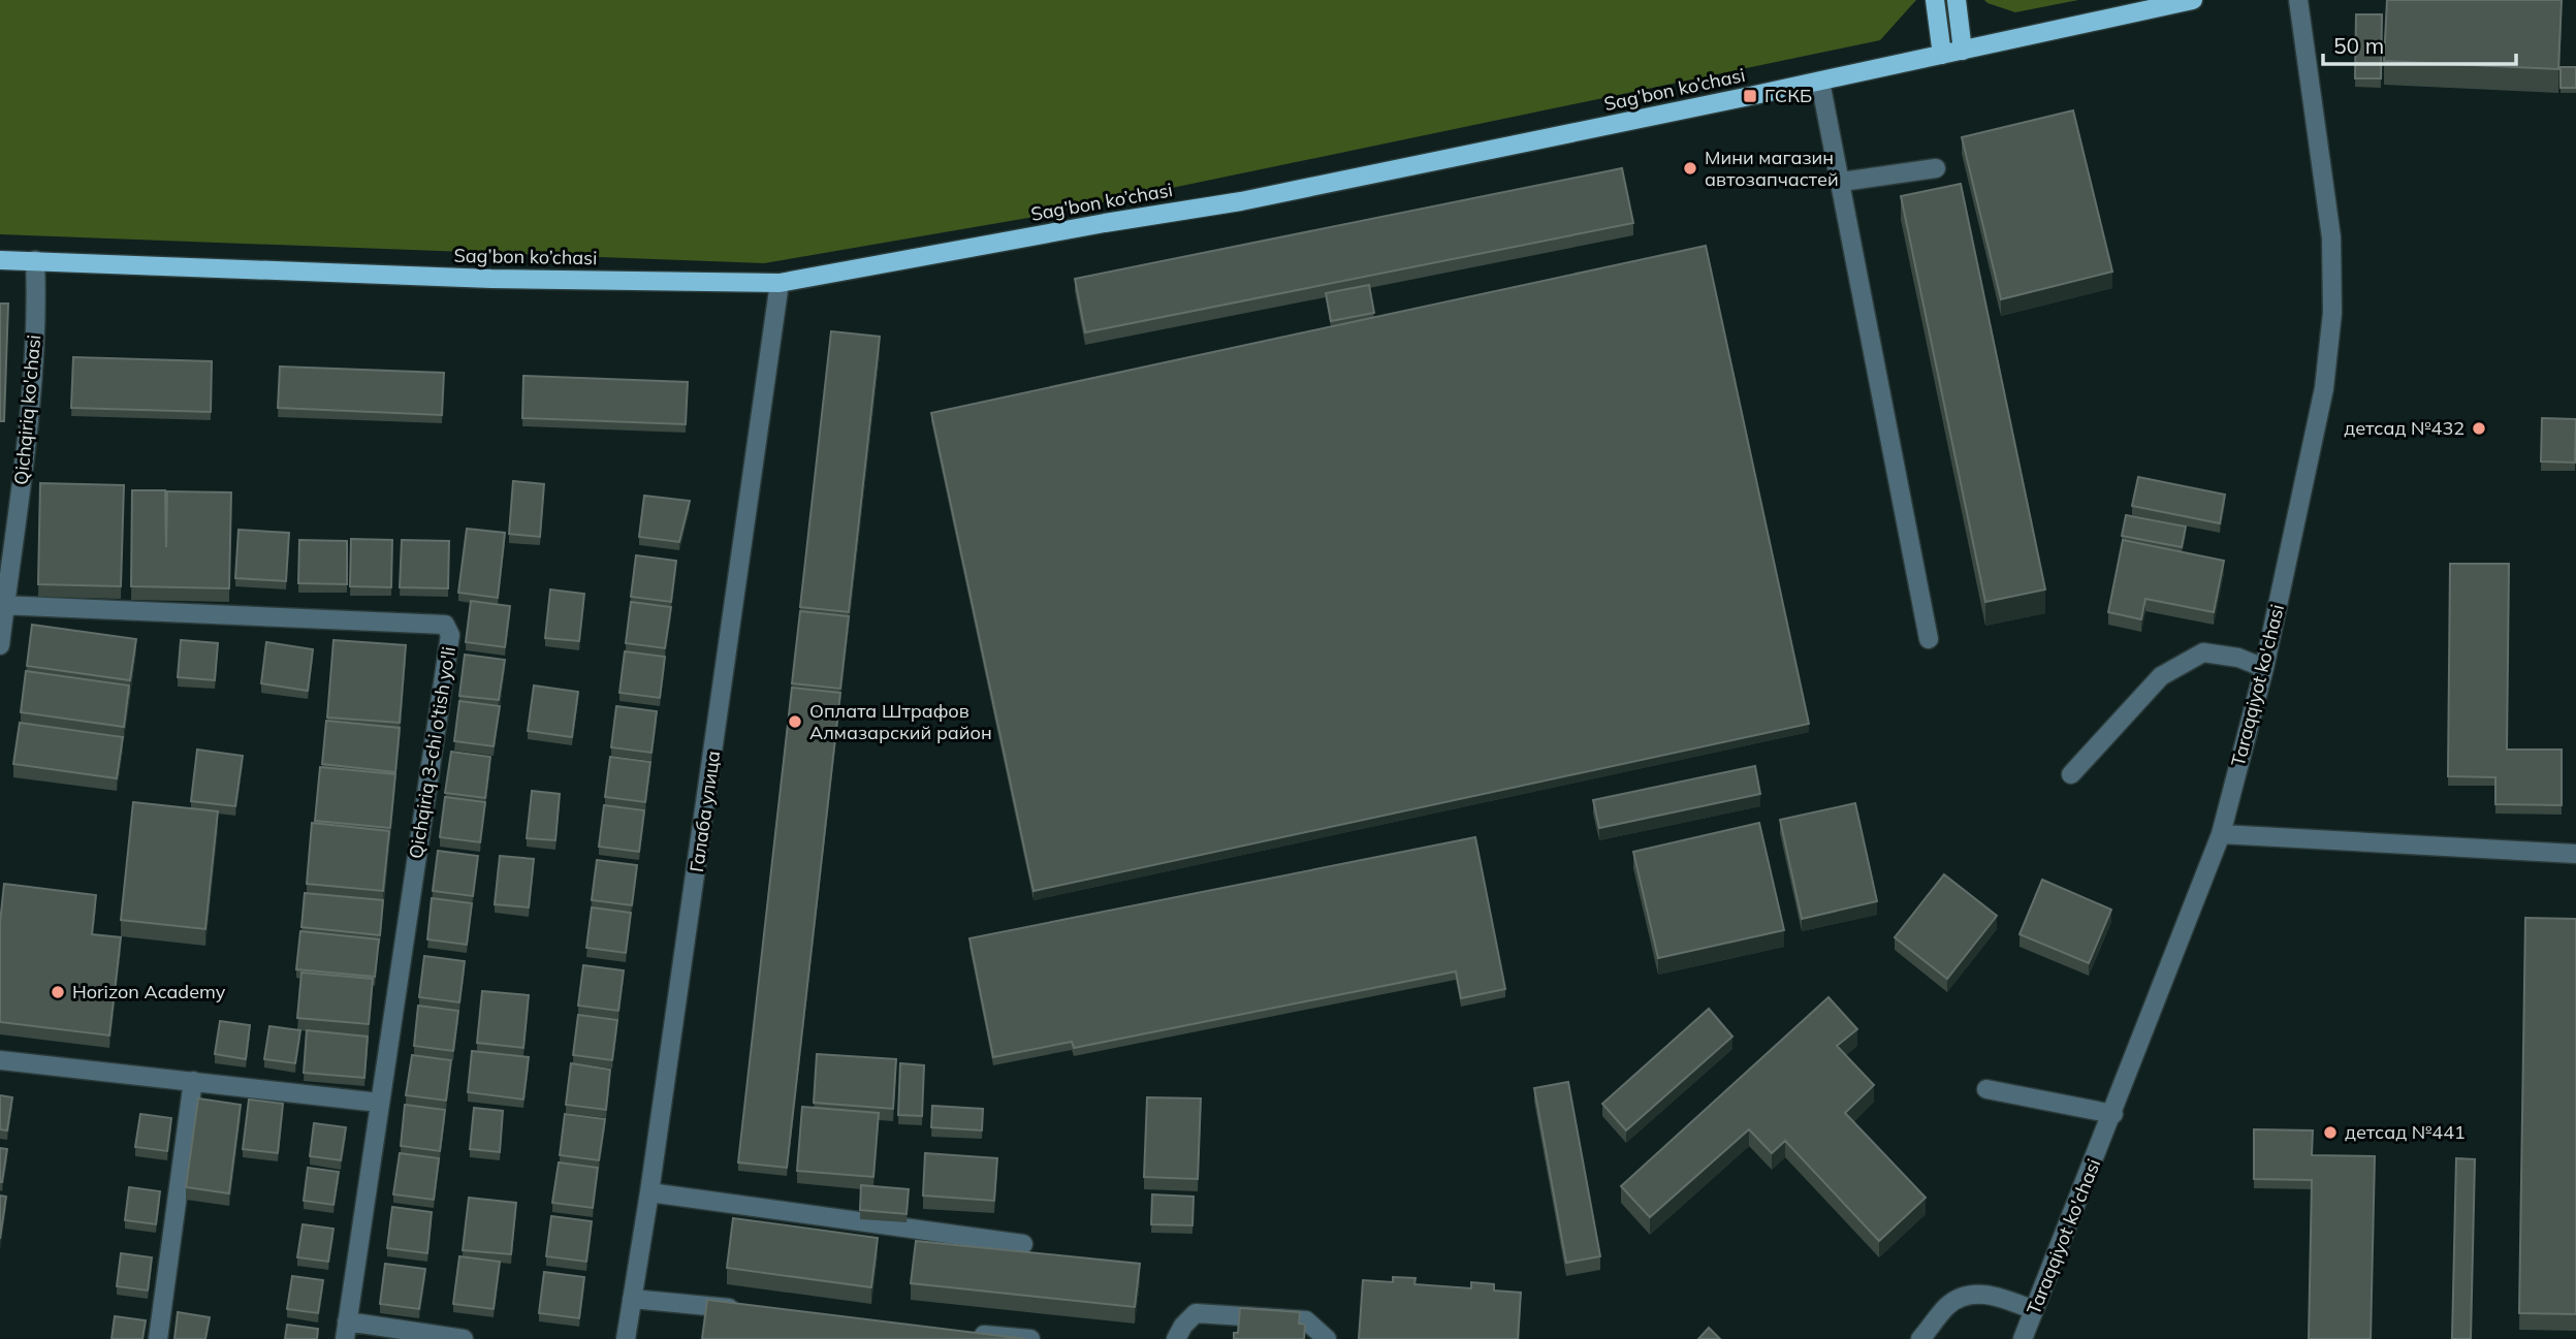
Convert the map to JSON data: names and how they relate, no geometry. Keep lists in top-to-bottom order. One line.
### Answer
{"streets":{"main road":["Sag’bon ko’chasi"],"street":["Qichqiriq ko'chasi","Taraqqiyot ko'chasi","Qichqiriq 3-chi o'tish yo'li","Галаба улица"]},"crossings":[["Sag’bon ko’chasi","Qichqiriq ko'chasi"],["Sag’bon ko’chasi","Галаба улица"],["Qichqiriq ko'chasi","Qichqiriq 3-chi o'tish yo'li"]],"places":{"transit":["ГСКБ"],"other":["Мини магазин автозапчастей","детсад №432","Оплата Штрафов Aлмазарский район","Horizon Academy","детсад №441"]},"scale_bar":"50 m"}
